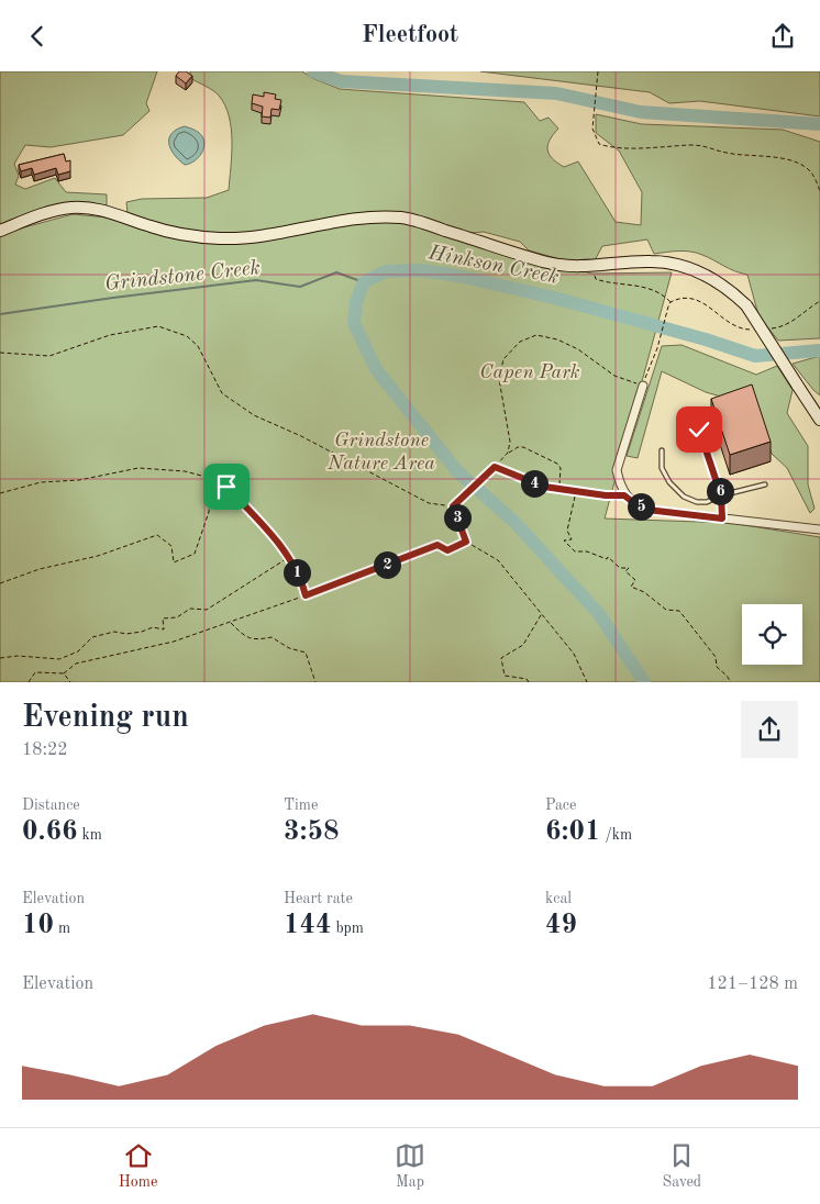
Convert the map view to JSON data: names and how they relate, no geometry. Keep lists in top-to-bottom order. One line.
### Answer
{"water":["Hinkson Creek","Grindstone Creek"],"parks":["Capen Park","Grindstone Nature Area"],"page":{"header":"Fleetfoot","pins":["4","6","5","3","2","1"],"heading":["Evening run","18:22"],"stats":[["Distance","0.66 km"],["Time","3:58"],["Pace","6:01 /km"],["Elevation","10 m"],["Heart rate","144 bpm"],["kcal","49"]],"chart":["Elevation","121–128 m"],"tabs":["Home","Map","Saved"]}}
